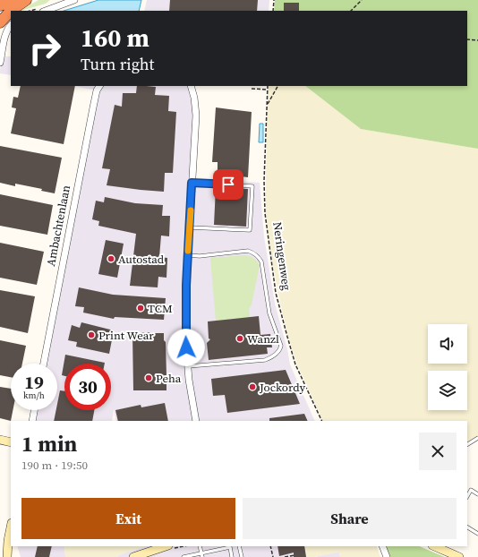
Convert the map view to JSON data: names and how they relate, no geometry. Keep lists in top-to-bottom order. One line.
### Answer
{"streets":{"street":["Ambachtenlaan"],"path":["Neringenweg"]},"places":["Autostad","TCM","Print Wear","Wanzl","Peha","Jockordy"],"page":{"turn":["160 m","Turn right"],"speed":"19 km/h","limit":"30","heading":["1 min","190 m · 19:50"],"buttons":["Exit","Share"]}}
